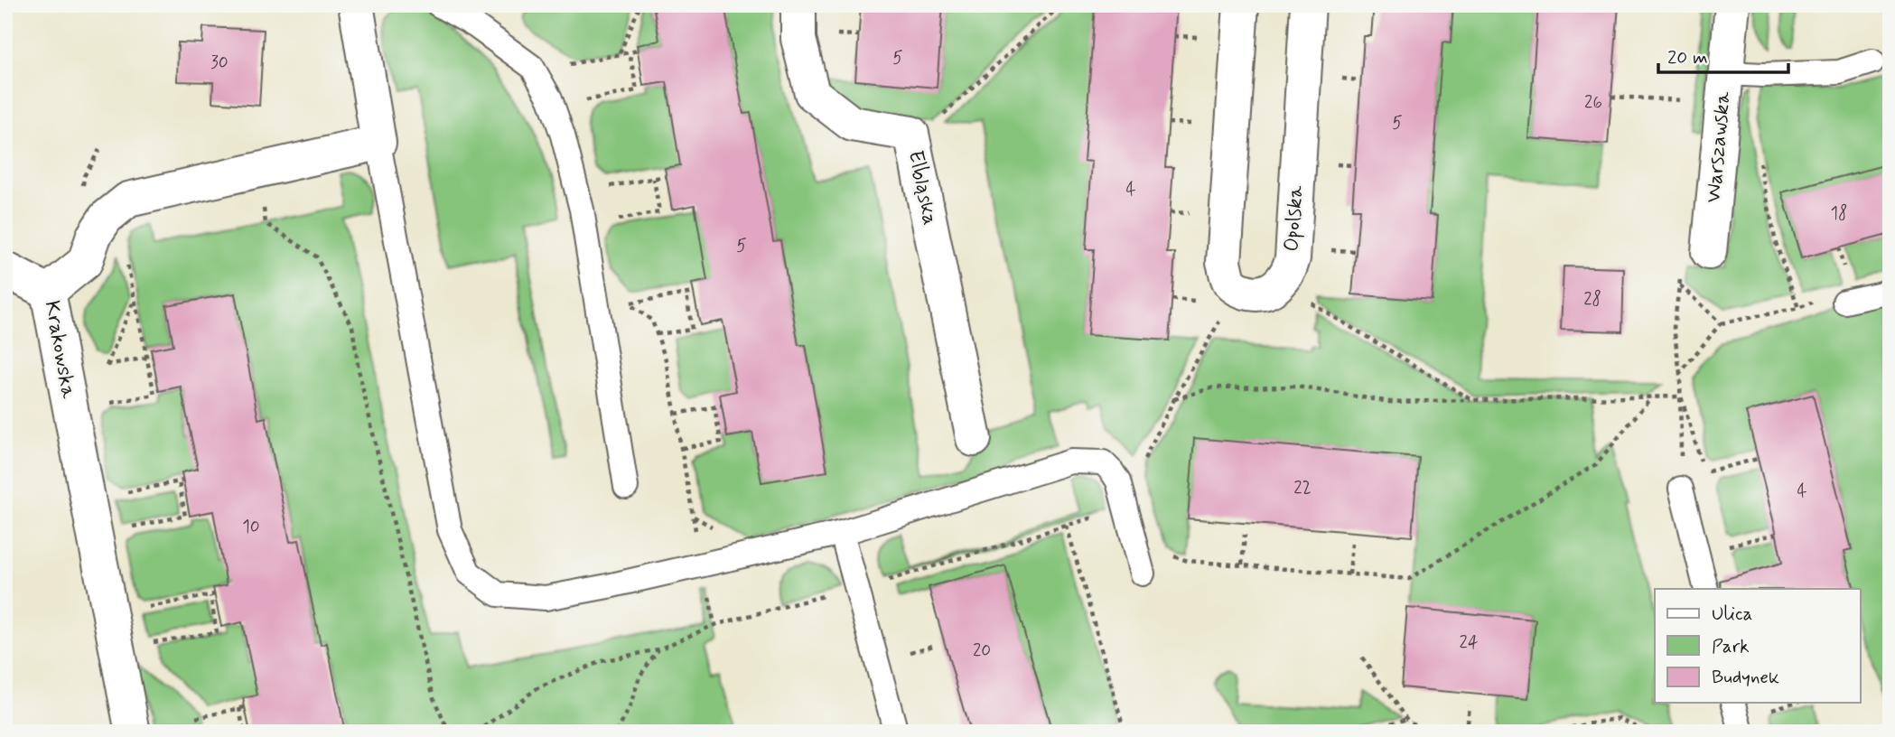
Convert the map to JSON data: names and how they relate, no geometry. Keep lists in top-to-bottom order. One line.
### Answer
{"streets":{"street":["Warszawska","Elbląska","Opolska","Krakowska"]},"house_numbers":["5","30","26","5","4","18","5","28","22","4","10","24","20"],"legend":["Ulica","Park","Budynek"],"scale_bar":"20 m"}
